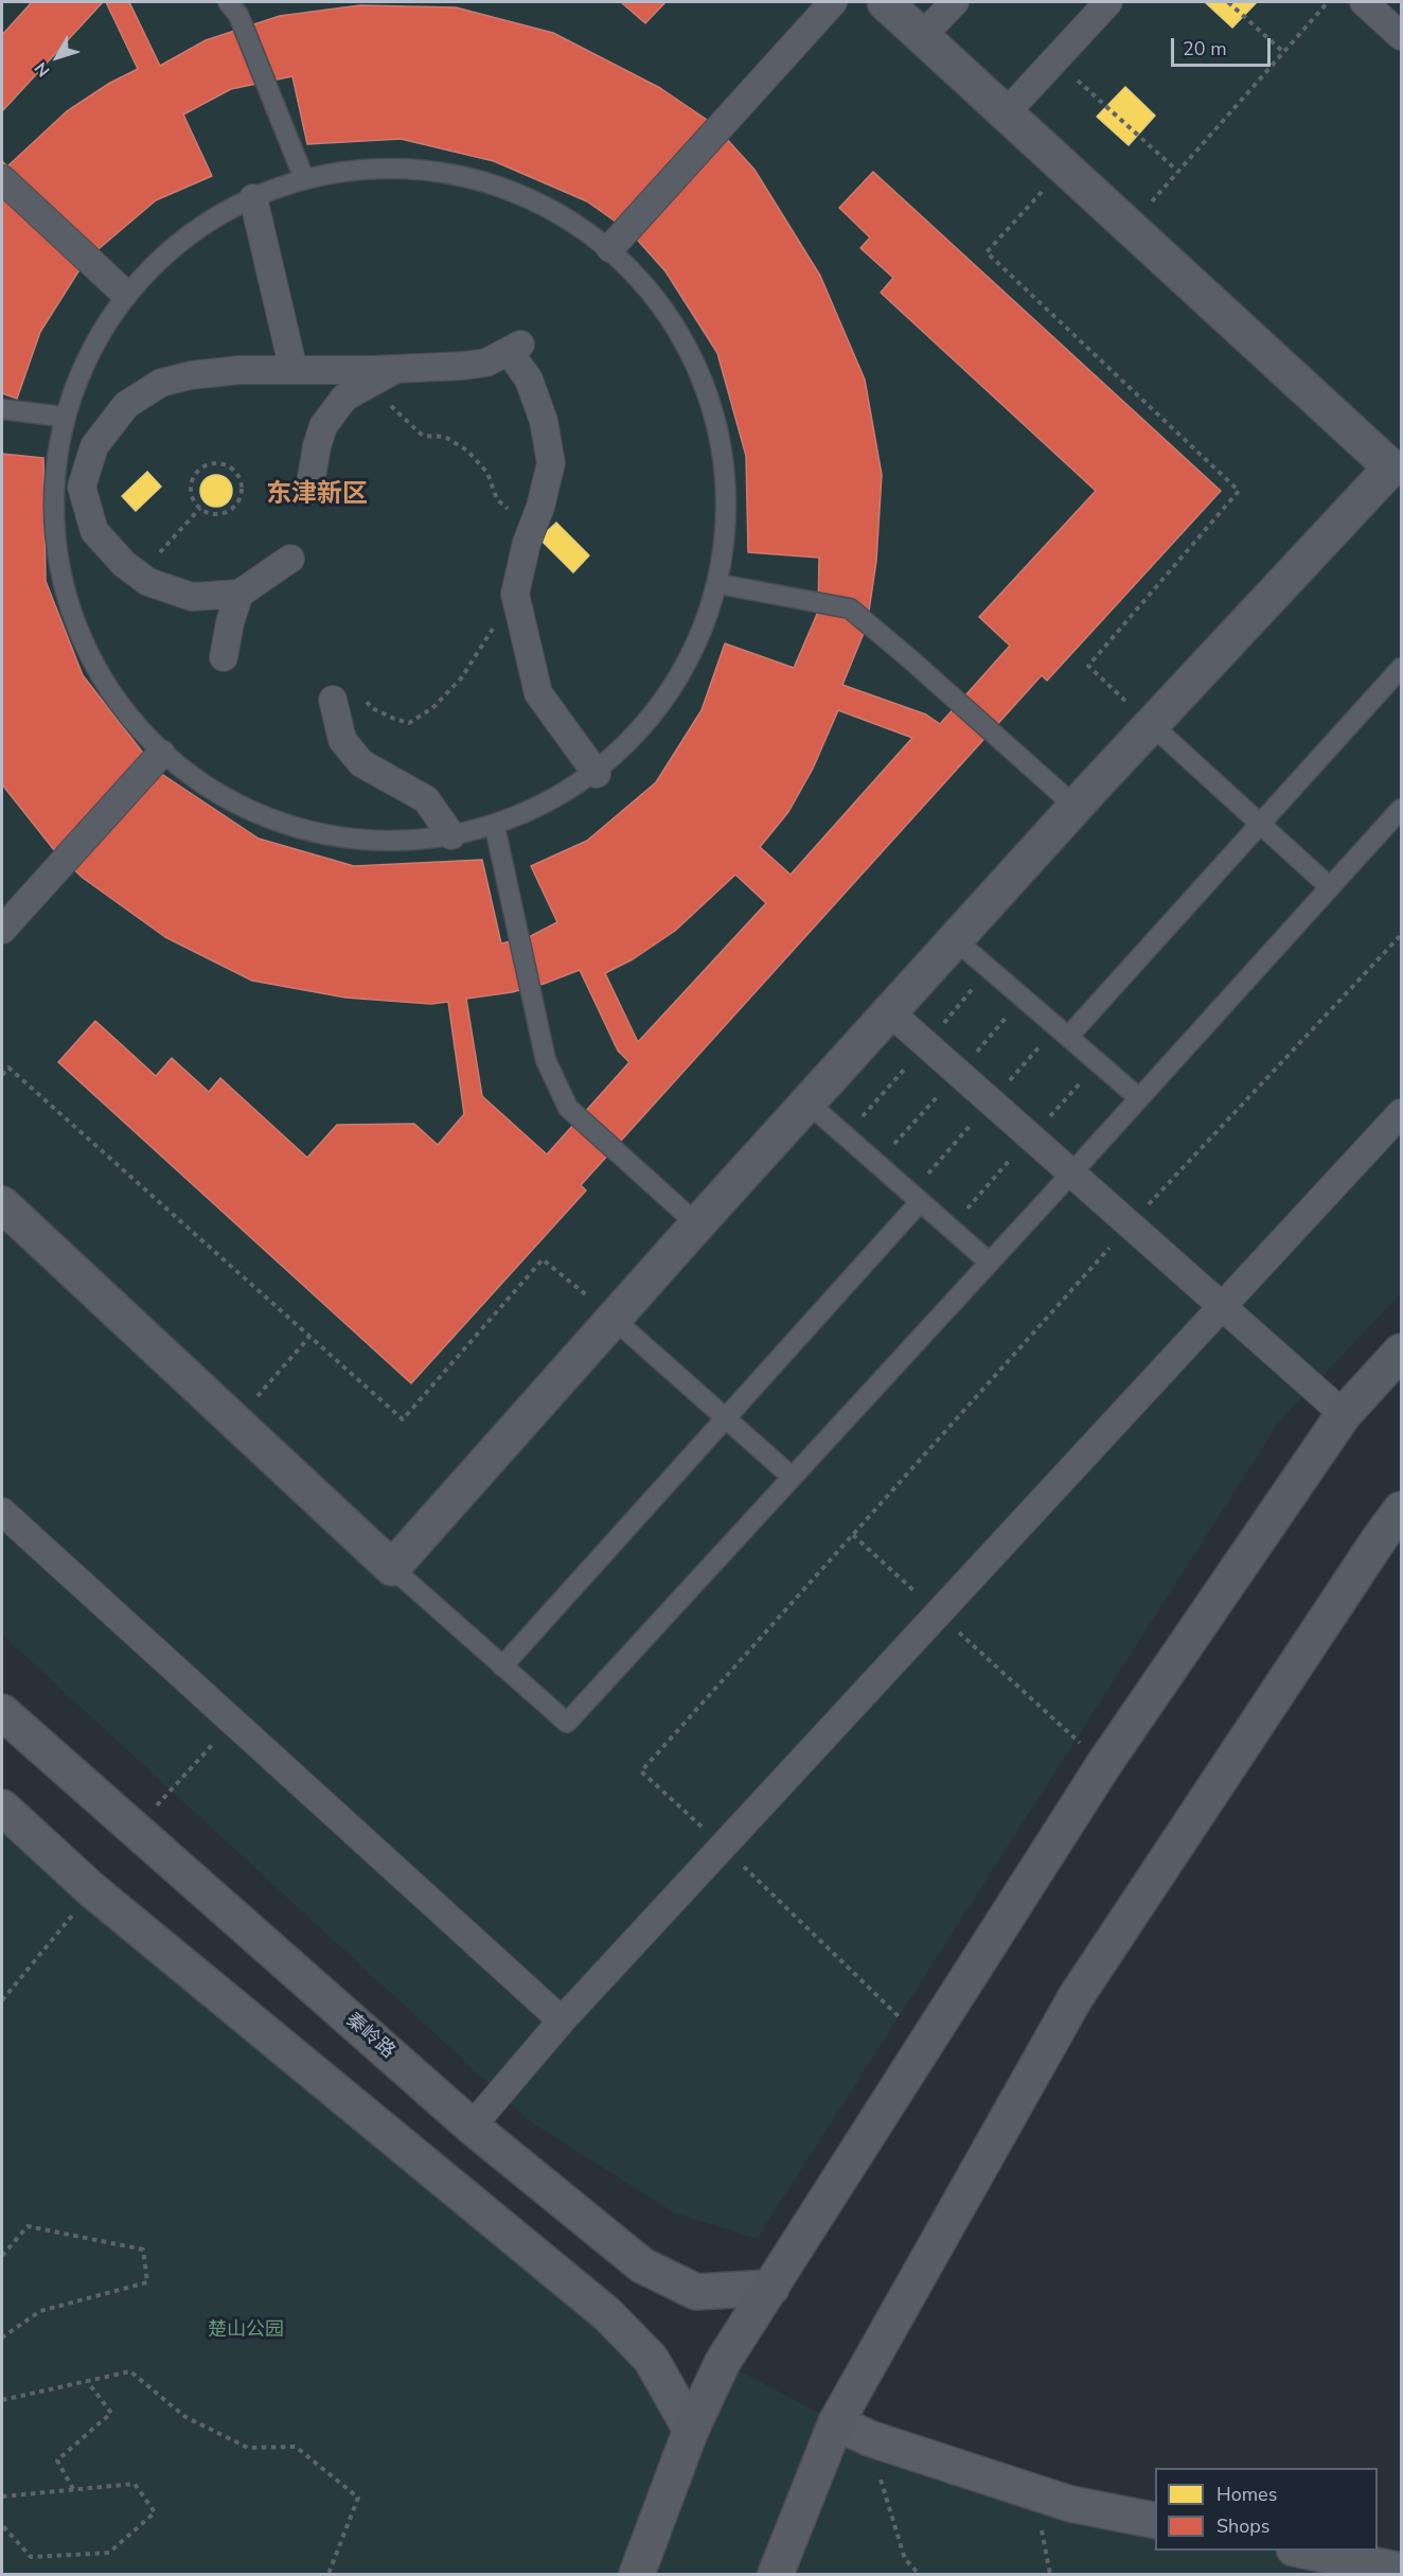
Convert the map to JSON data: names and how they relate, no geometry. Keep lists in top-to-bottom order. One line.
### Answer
{"streets":{"street":["秦岭路"]},"districts":["东津新区"],"parks":["楚山公园"],"legend":["Homes","Shops"],"scale_bar":"20 m","north":"bottom left"}
